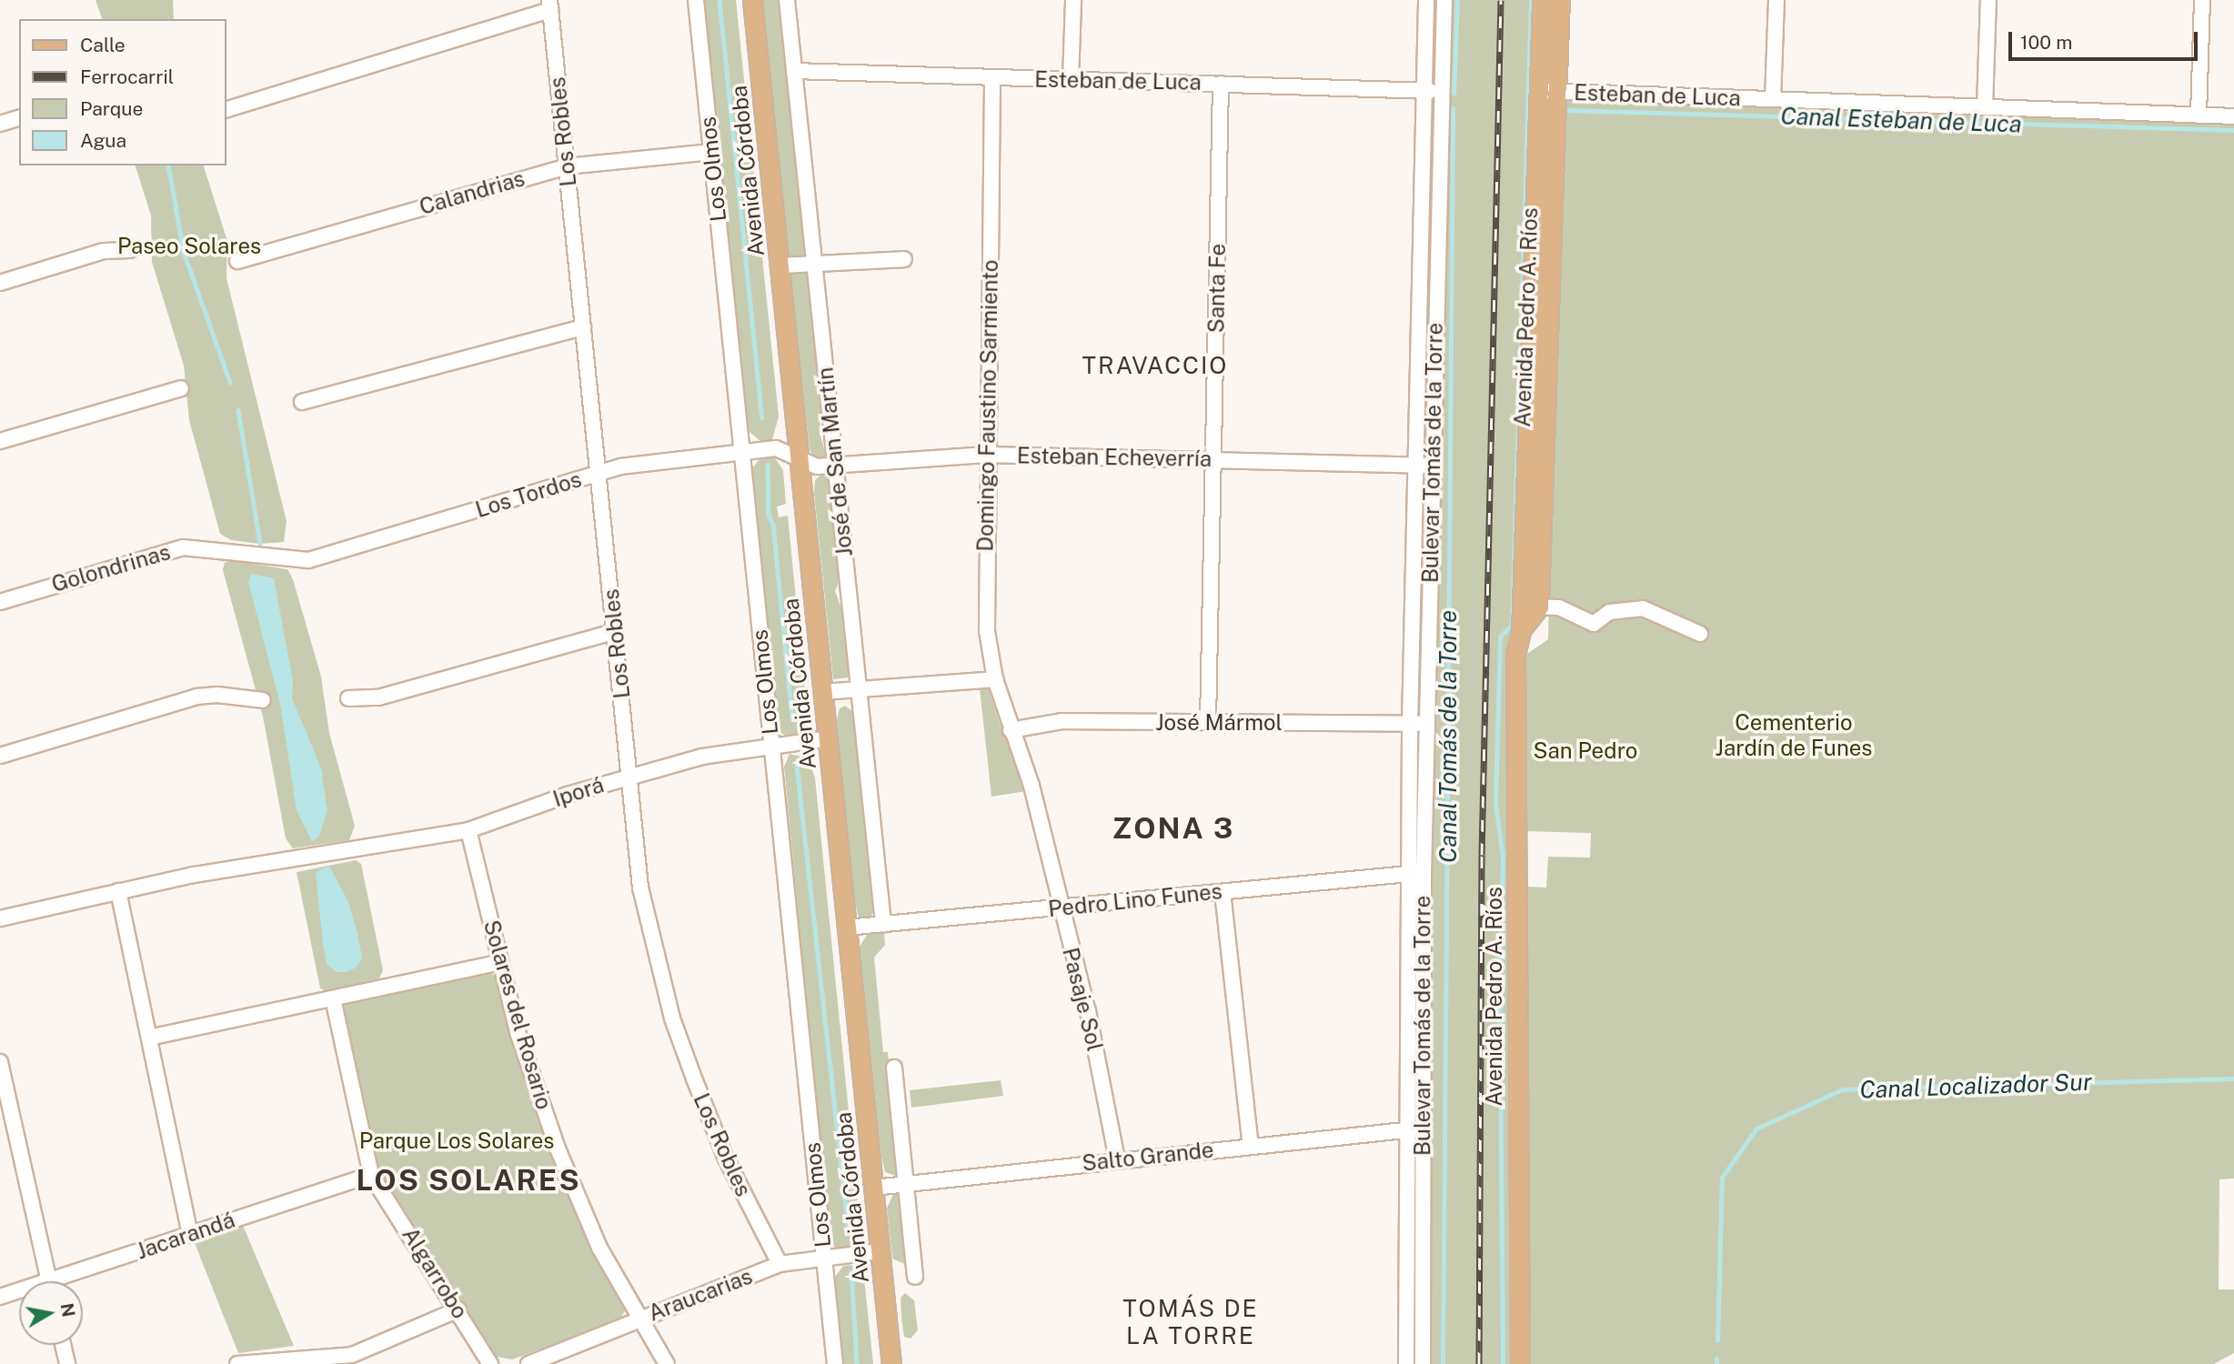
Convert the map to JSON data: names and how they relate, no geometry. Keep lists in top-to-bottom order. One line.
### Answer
{"streets":{"main road":["Avenida Córdoba","Avenida Pedro A. Ríos"],"street":["Esteban de Luca","Los Robles","Los Olmos","Calandrias","Santa Fe","Domingo Faustino Sarmiento","Bulevar Tomás de la Torre","Esteban Echeverría","José de San Martín","Los Tordos","Golondrinas","José Mármol","Iporá","Pedro Lino Funes","Pasaje Sol","Solares del Rosario","Salto Grande","Jacarandá","Algarrobo","Araucarias"]},"crossings":[["Esteban de Luca","Santa Fe"],["Esteban de Luca","Avenida Pedro A. Ríos"],["Esteban de Luca","Domingo Faustino Sarmiento"],["Esteban de Luca","Bulevar Tomás de la Torre"],["Esteban de Luca","José de San Martín"],["Los Robles","Calandrias"],["Los Robles","Los Tordos"],["Los Robles","Iporá"],["Los Robles","Araucarias"],["Los Olmos","Calandrias"],["Los Olmos","Los Tordos"],["Los Olmos","Iporá"],["Los Olmos","Araucarias"],["Avenida Córdoba","Esteban Echeverría"],["Avenida Córdoba","Los Tordos"],["Avenida Córdoba","Iporá"],["Avenida Córdoba","Pedro Lino Funes"],["Avenida Córdoba","Salto Grande"],["Avenida Córdoba","Araucarias"],["Santa Fe","Esteban Echeverría"],["Santa Fe","José Mármol"],["Domingo Faustino Sarmiento","Esteban Echeverría"],["Domingo Faustino Sarmiento","José Mármol"],["Domingo Faustino Sarmiento","Pasaje Sol"],["Bulevar Tomás de la Torre","Esteban Echeverría"],["Bulevar Tomás de la Torre","José Mármol"],["Bulevar Tomás de la Torre","Pedro Lino Funes"],["Bulevar Tomás de la Torre","Salto Grande"],["Esteban Echeverría","José de San Martín"],["Esteban Echeverría","Los Tordos"],["José de San Martín","Pedro Lino Funes"],["Los Tordos","Golondrinas"],["José Mármol","Pasaje Sol"],["Iporá","Solares del Rosario"],["Pedro Lino Funes","Pasaje Sol"],["Pasaje Sol","Salto Grande"],["Solares del Rosario","Araucarias"],["Jacarandá","Algarrobo"]],"districts":["TRAVACCIO","ZONA 3","LOS SOLARES","TOMÁS DE LA TORRE"],"water":["Canal Esteban de Luca","Canal Tomás de la Torre","Canal Localizador Sur"],"parks":["Paseo Solares","Cementerio Jardín de Funes","San Pedro","Parque Los Solares"],"legend":["Calle","Ferrocarril","Parque","Agua"],"scale_bar":"100 m","north":"right"}
